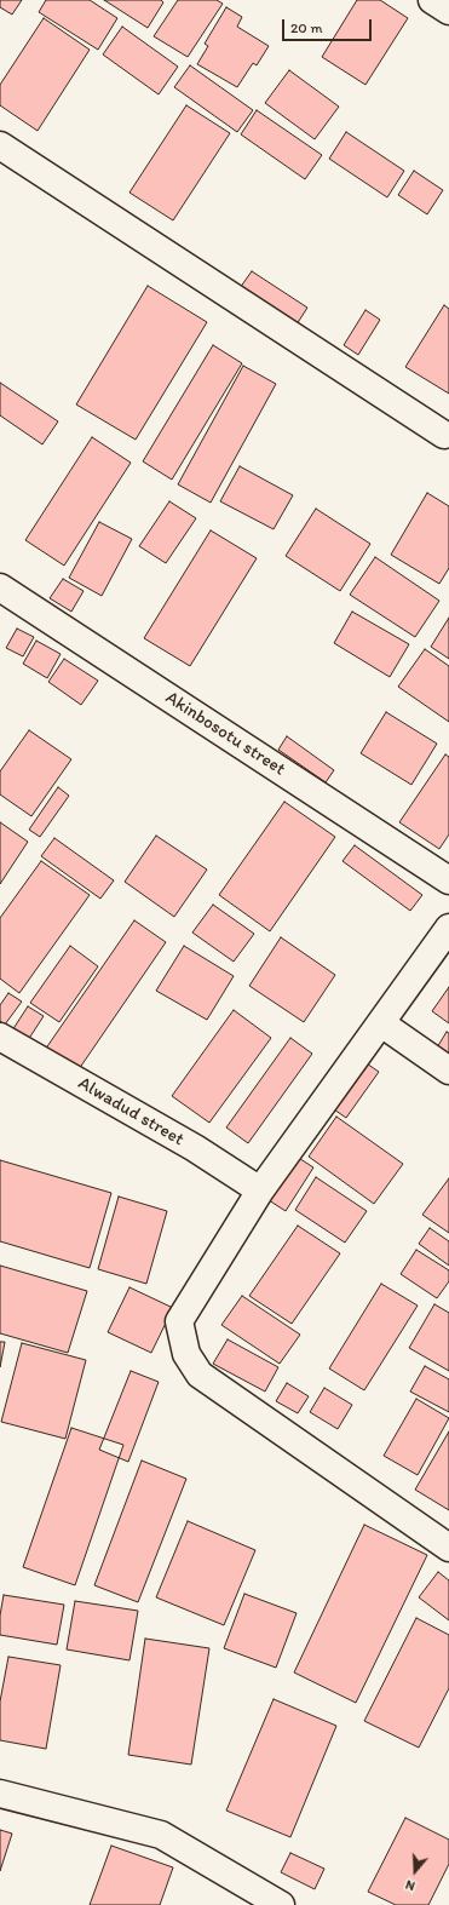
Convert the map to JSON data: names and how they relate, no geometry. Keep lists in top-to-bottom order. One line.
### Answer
{"streets":{"street":["Akinbosotu street","Alwadud street"]},"scale_bar":"20 m","north":"bottom"}
